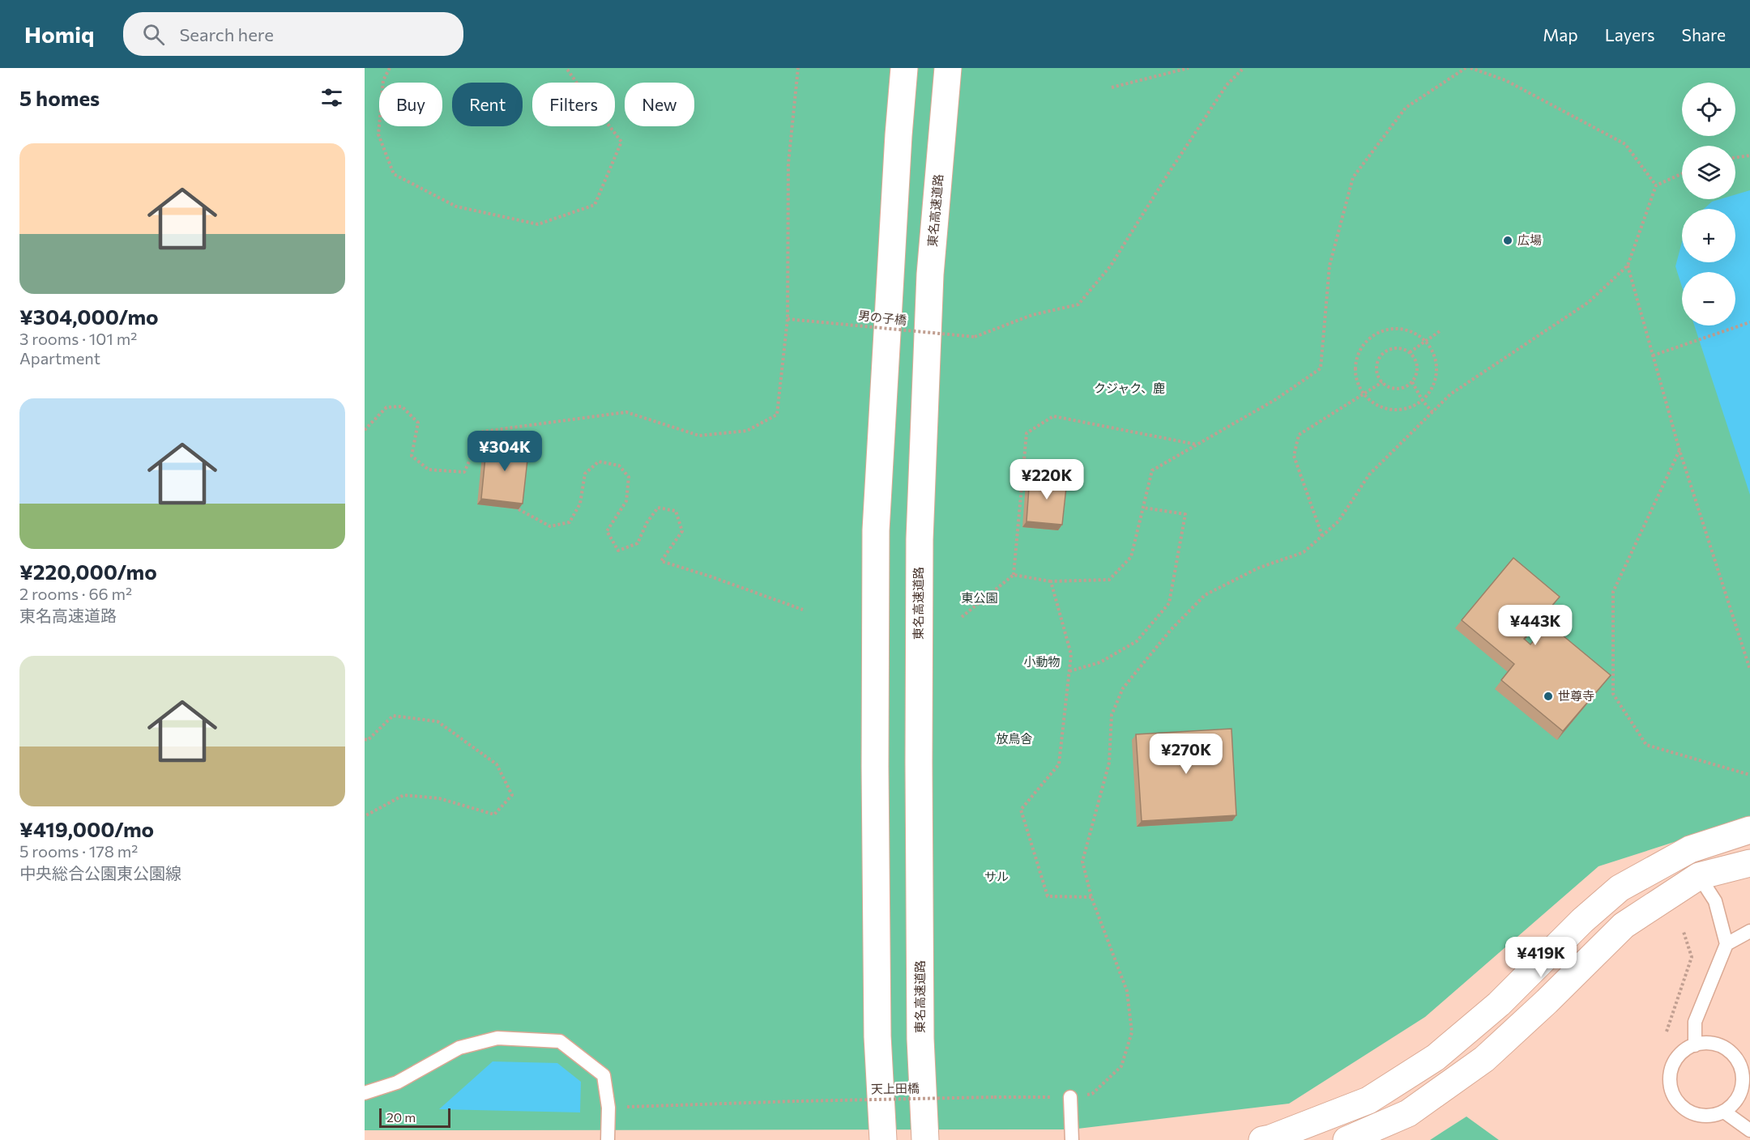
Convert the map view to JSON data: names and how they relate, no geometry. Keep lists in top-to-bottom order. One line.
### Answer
{"streets":{"main road":["東名高速道路"],"path":["男の子橋","天上田橋"]},"parks":["クジャク、鹿","東公園","小動物","放鳥舎","サル"],"places":["広場","世尊寺"],"scale_bar":"20 m","page":{"header":"Homiq","search":"Search here","nav":["Map","Layers","Share"],"heading":"5 homes","map_buttons":["+","−"],"chip":["Buy","Rent","Filters","New"],"list":[{"name":"¥304,000/mo","note":"3 rooms · 101 m² · Apartment"},{"name":"¥220,000/mo","note":"2 rooms · 66 m² · 東名高速道路"},{"name":"¥419,000/mo","note":"5 rooms · 178 m² · 中央総合公園東公園線"}],"price":["¥304K","¥220K","¥443K","¥270K","¥419K"],"scale":"20 m"}}
